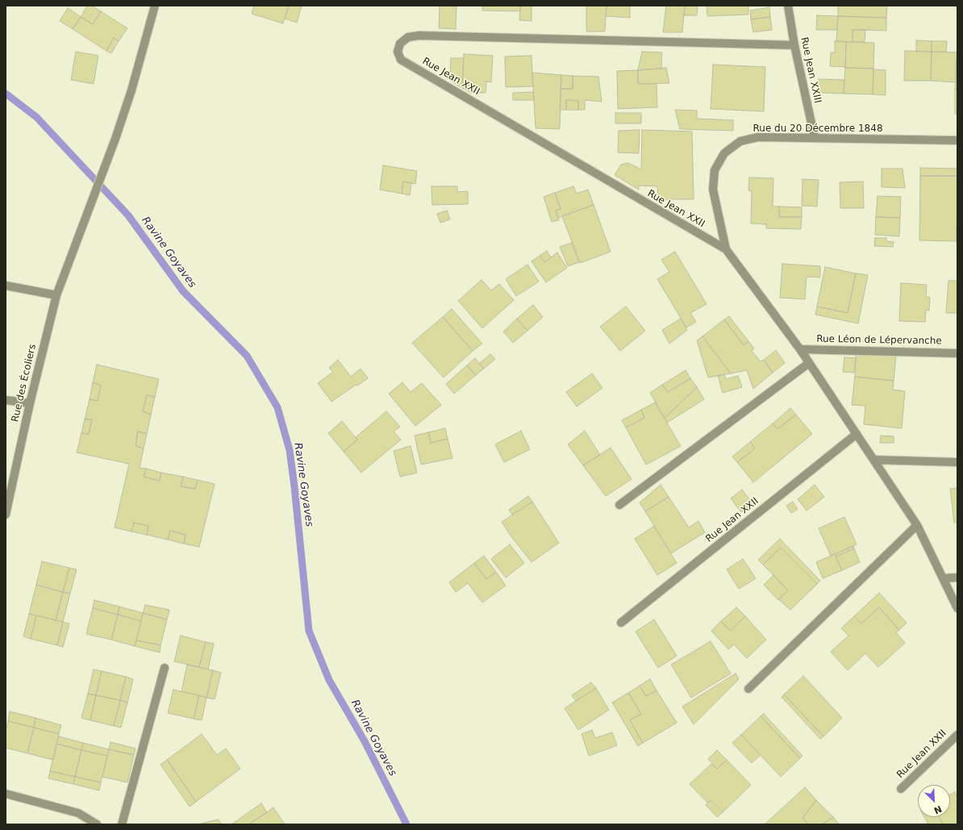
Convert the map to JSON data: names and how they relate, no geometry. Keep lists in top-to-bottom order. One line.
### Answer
{"streets":{"street":["Rue Jean XXIII","Rue Jean XXII","Rue du 20 Décembre 1848","Rue Léon de Lépervanche","Rue des Écoliers"]},"crossings":[["Rue Jean XXIII","Rue Jean XXII"],["Rue Jean XXIII","Rue du 20 Décembre 1848"],["Rue Jean XXII","Rue du 20 Décembre 1848"],["Rue Jean XXII","Rue Léon de Lépervanche"]],"water":["Ravine Goyaves"],"north":"bottom right"}
